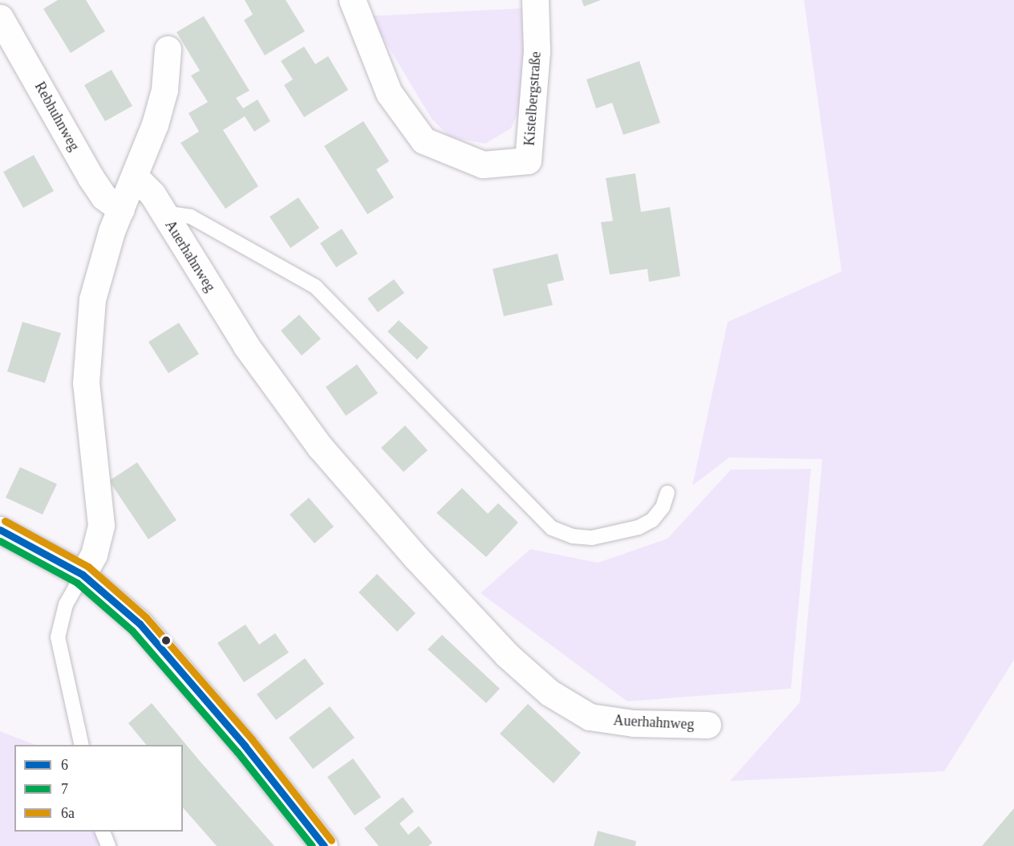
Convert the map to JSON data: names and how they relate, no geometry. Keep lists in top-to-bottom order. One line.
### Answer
{"streets":{"street":["Kistelbergstraße","Rebhuhnweg","Auerhahnweg"]},"lines":["transit line 6a","transit line 6","transit line 7"],"legend":["6","7","6a"]}
